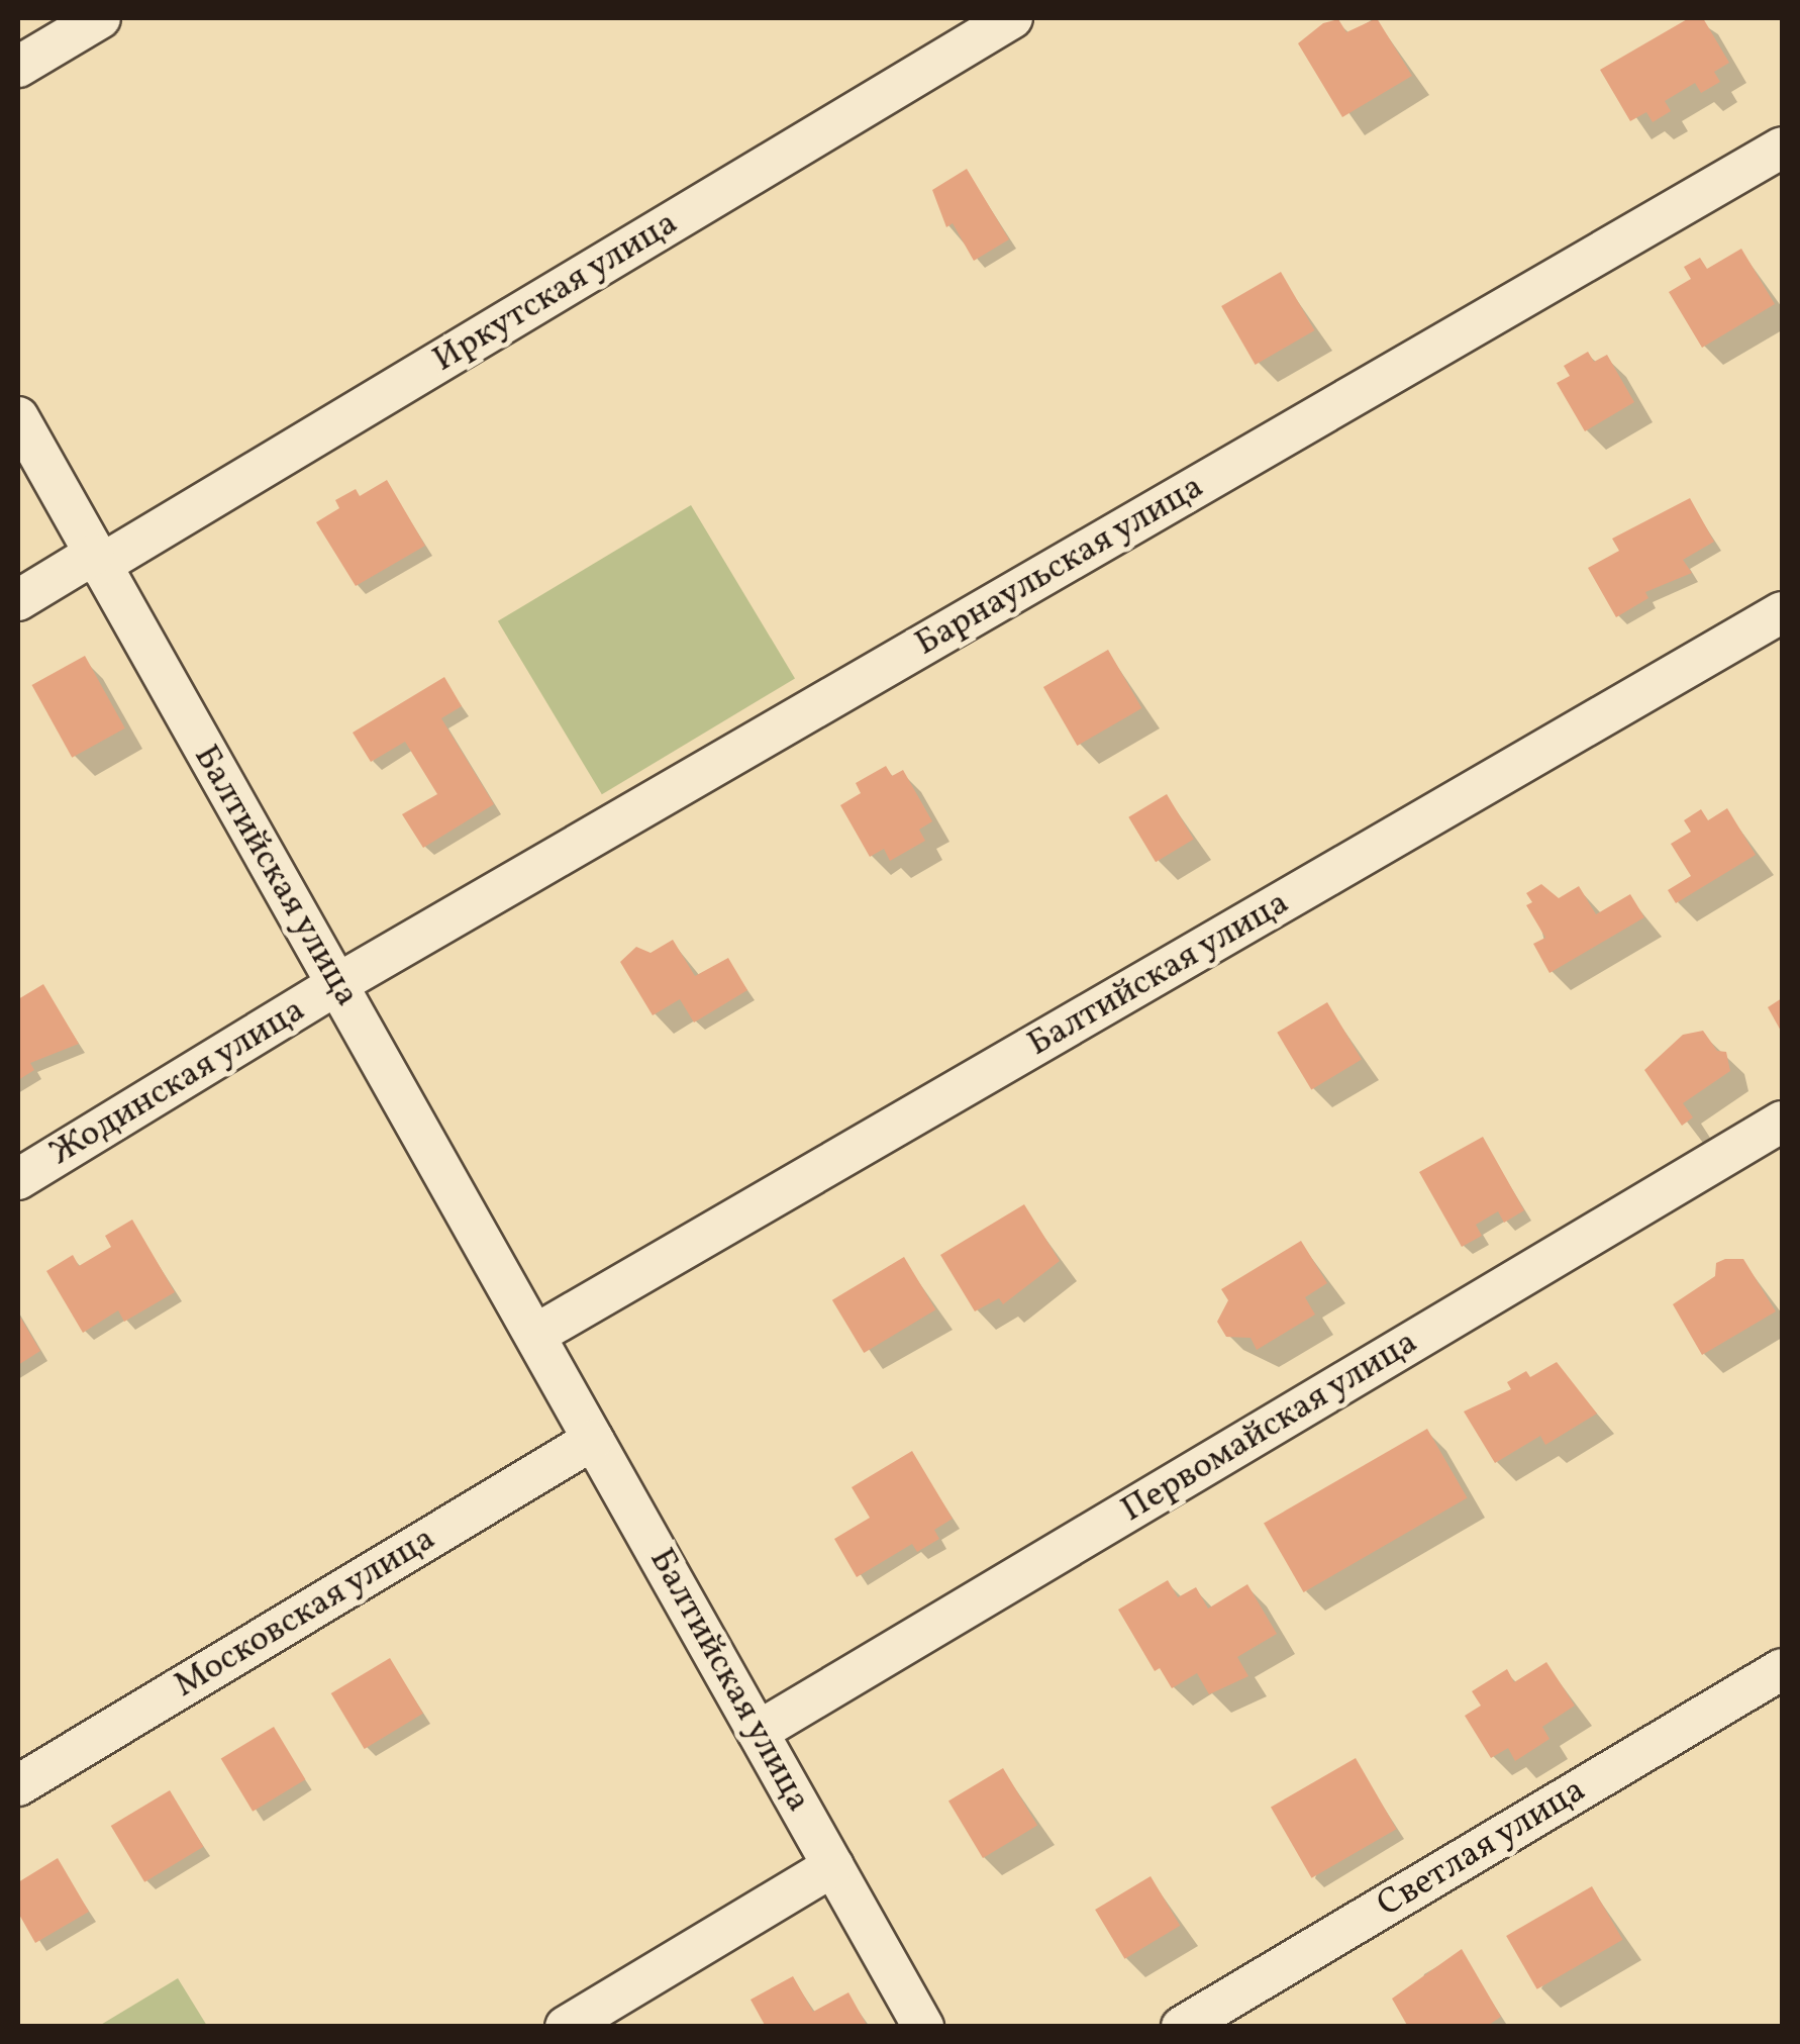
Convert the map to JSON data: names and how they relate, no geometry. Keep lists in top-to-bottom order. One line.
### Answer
{"streets":{"street":["Иркутская улица","Барнаульская улица","Балтийская улица","Жодинская улица","Первомайская улица","Московская улица","Светлая улица"]},"crossings":[["Иркутская улица","Балтийская улица"],["Барнаульская улица","Балтийская улица"],["Барнаульская улица","Жодинская улица"],["Балтийская улица","Жодинская улица"],["Балтийская улица","Первомайская улица"],["Балтийская улица","Московская улица"]]}
